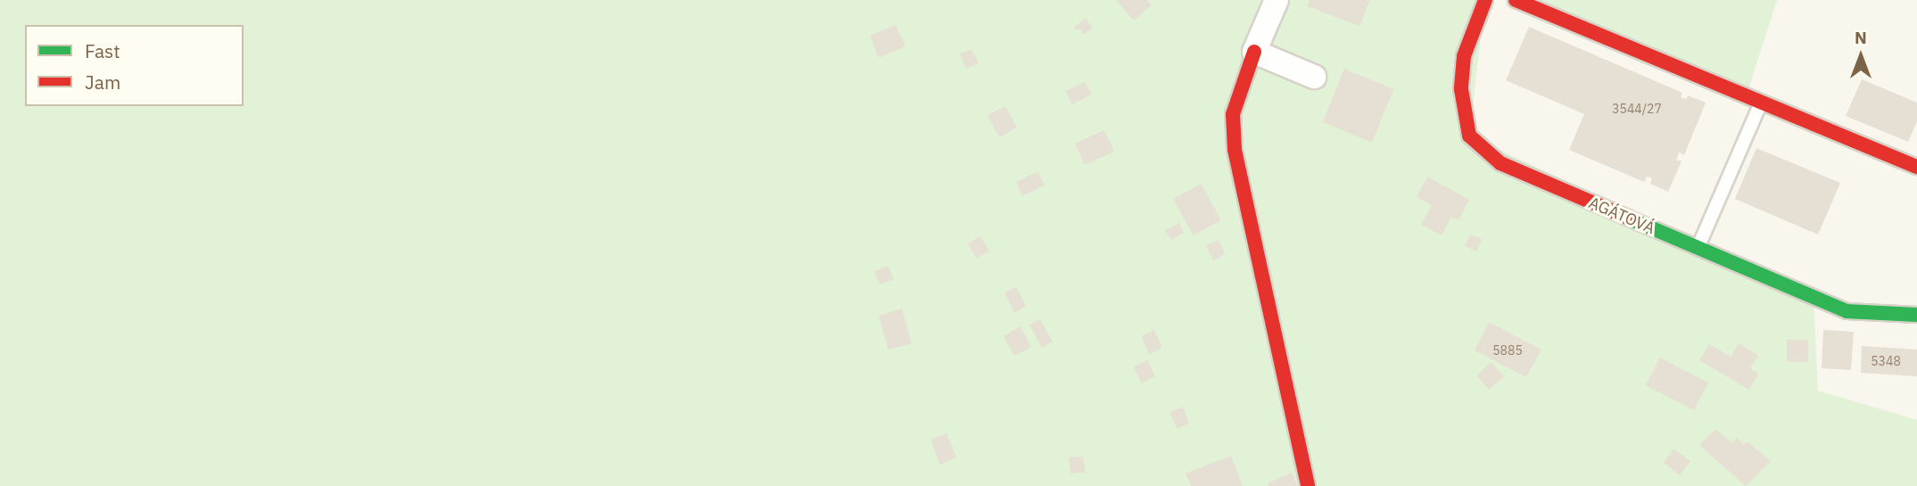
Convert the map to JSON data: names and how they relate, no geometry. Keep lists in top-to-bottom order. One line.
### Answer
{"streets":{"street":["AGÁTOVÁ"]},"house_numbers":["3544/27","5885","5348"],"legend":["Fast","Jam"],"north":"top"}
